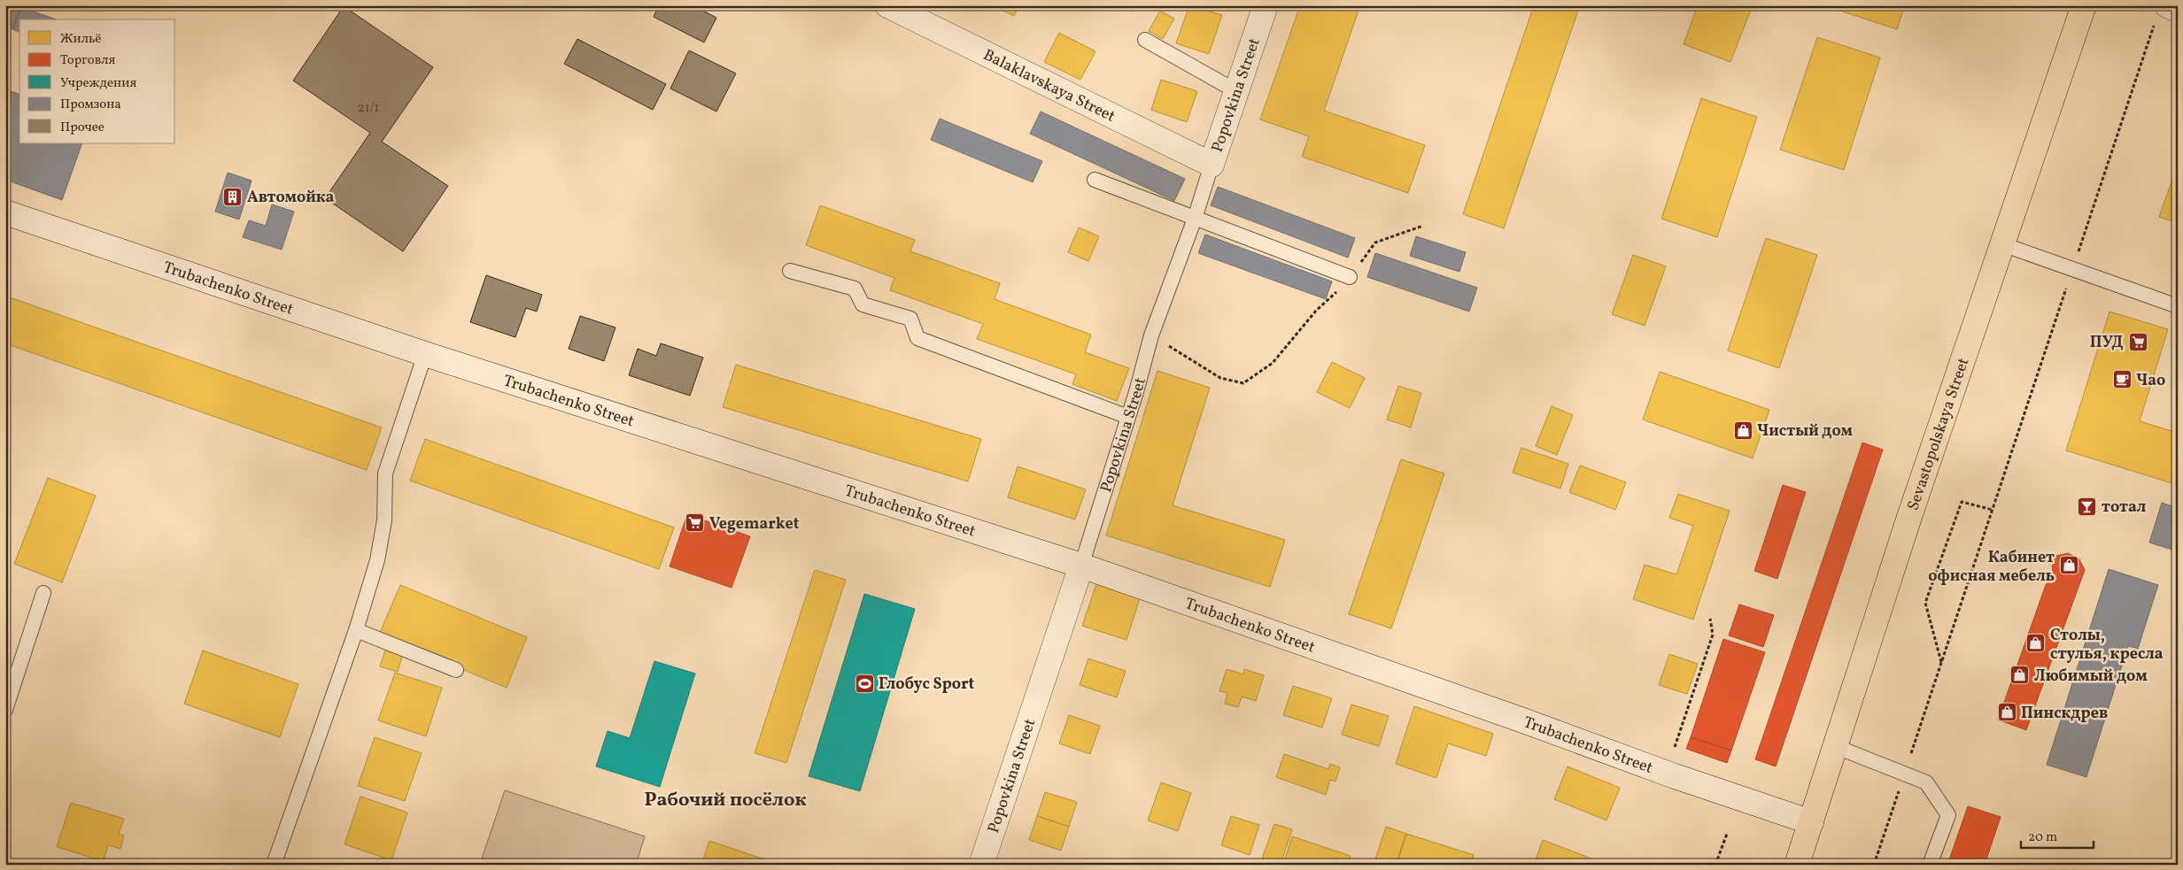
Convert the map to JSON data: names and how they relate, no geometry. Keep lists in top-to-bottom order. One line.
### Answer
{"streets":{"main road":["Sevastopolskaya Street"],"street":["Balaklavskaya Street","Popovkina Street","Trubachenko Street"]},"crossings":[["Balaklavskaya Street","Popovkina Street"],["Popovkina Street","Trubachenko Street"],["Trubachenko Street","Sevastopolskaya Street"]],"districts":["Рабочий посёлок"],"places":{"building":["Автомойка"],"supermarket":["ПУД","Vegemarket"],"cafe":["Чао"],"shop":["Чистый дом","Кабинет офисная мебель","Столы, стулья, кресла","Любимый дом","Пинскдрев"],"bar":["тотал"],"sports":["Глобус Sport"]},"house_numbers":["21/1"],"legend":["Жильё","Торговля","Учреждения","Промзона","Прочее"],"scale_bar":"20 m"}
